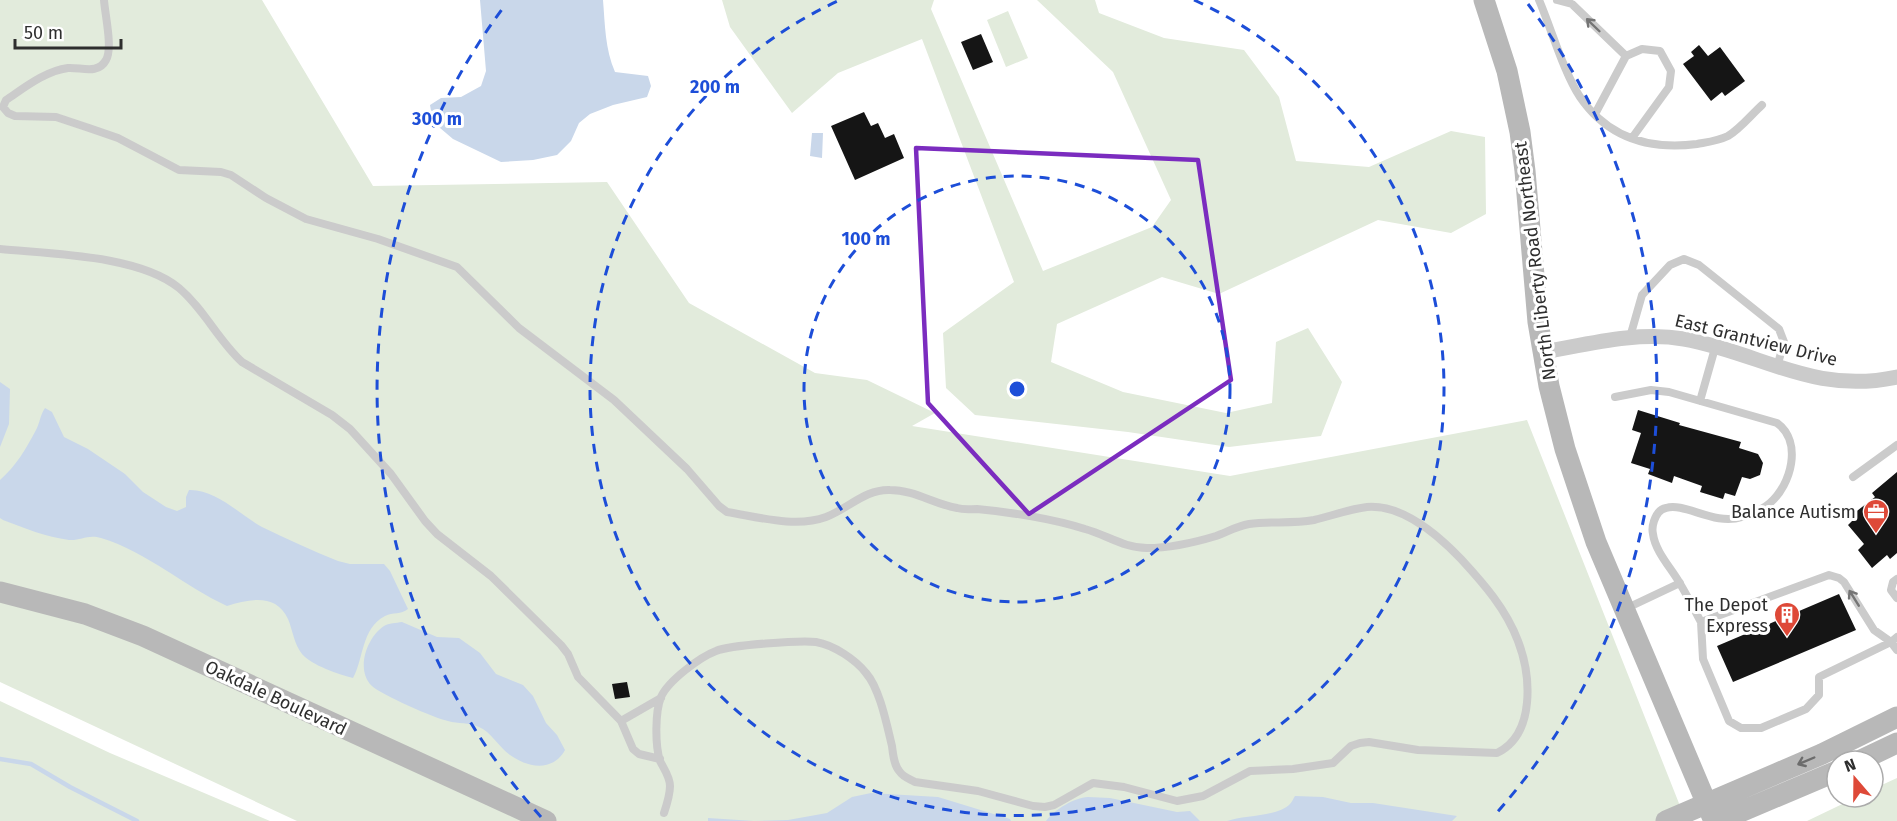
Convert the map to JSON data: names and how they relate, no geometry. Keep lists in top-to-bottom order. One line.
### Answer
{"streets":{"main road":["North Liberty Road Northeast","Oakdale Boulevard"],"street":["East Grantview Drive"]},"crossings":[["North Liberty Road Northeast","East Grantview Drive"]],"places":{"office":["Balance Autism"],"building":["The Depot Express"]},"scale_bar":"50 m","north":"top","rings":["200 m","300 m","100 m"]}
